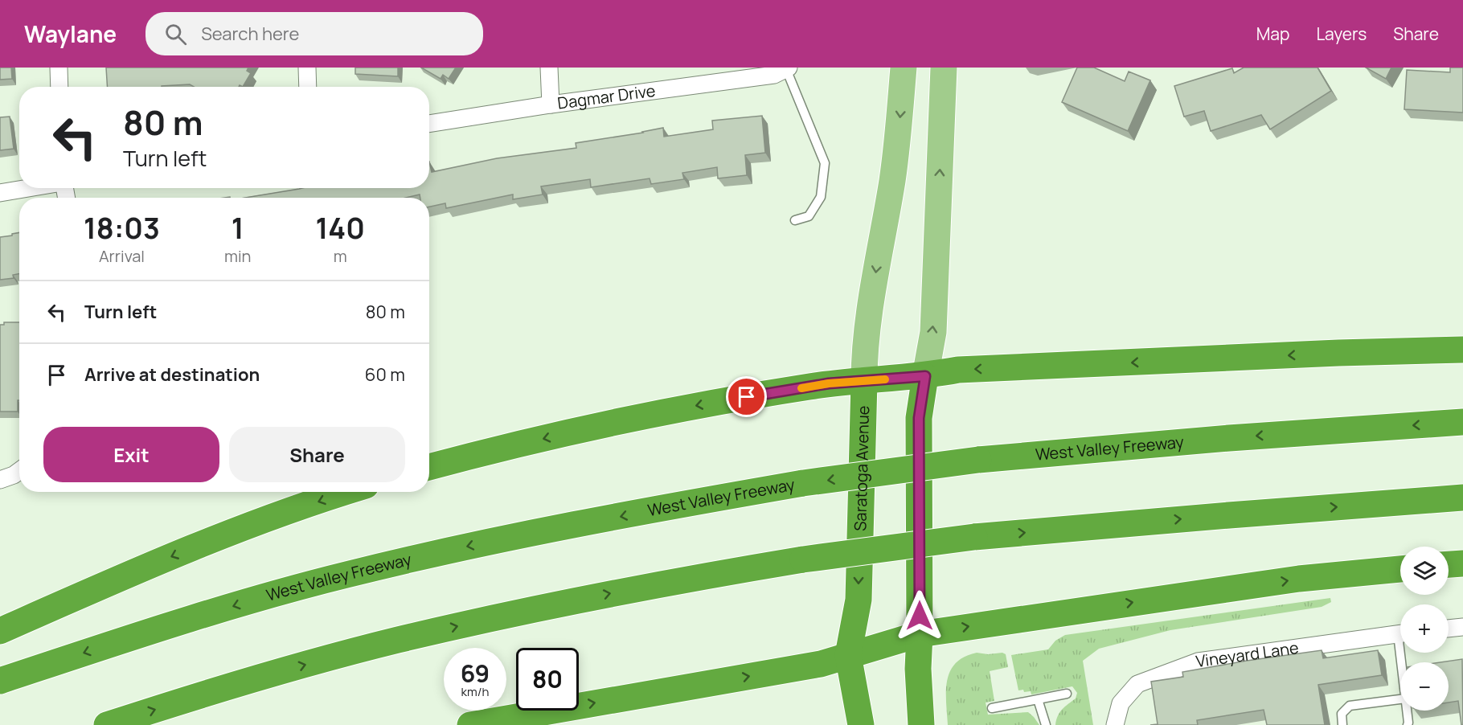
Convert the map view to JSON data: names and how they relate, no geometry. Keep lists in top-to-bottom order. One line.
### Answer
{"streets":{"highway":["West Valley Freeway","Saratoga Avenue"],"street":["Dagmar Drive","Vineyard Lane"]},"page":{"header":"Waylane","search":"Search here","nav":["Map","Layers","Share"],"turn":["80 m","Turn left"],"eta":["18:03","Arrival","1","min","140","m"],"list":[{"name":"Turn left","value":"80 m"},{"name":"Arrive at destination","value":"60 m"}],"buttons":["Exit","Share"],"map_buttons":["+","−"],"speed":"69 km/h","limit":"80"}}
